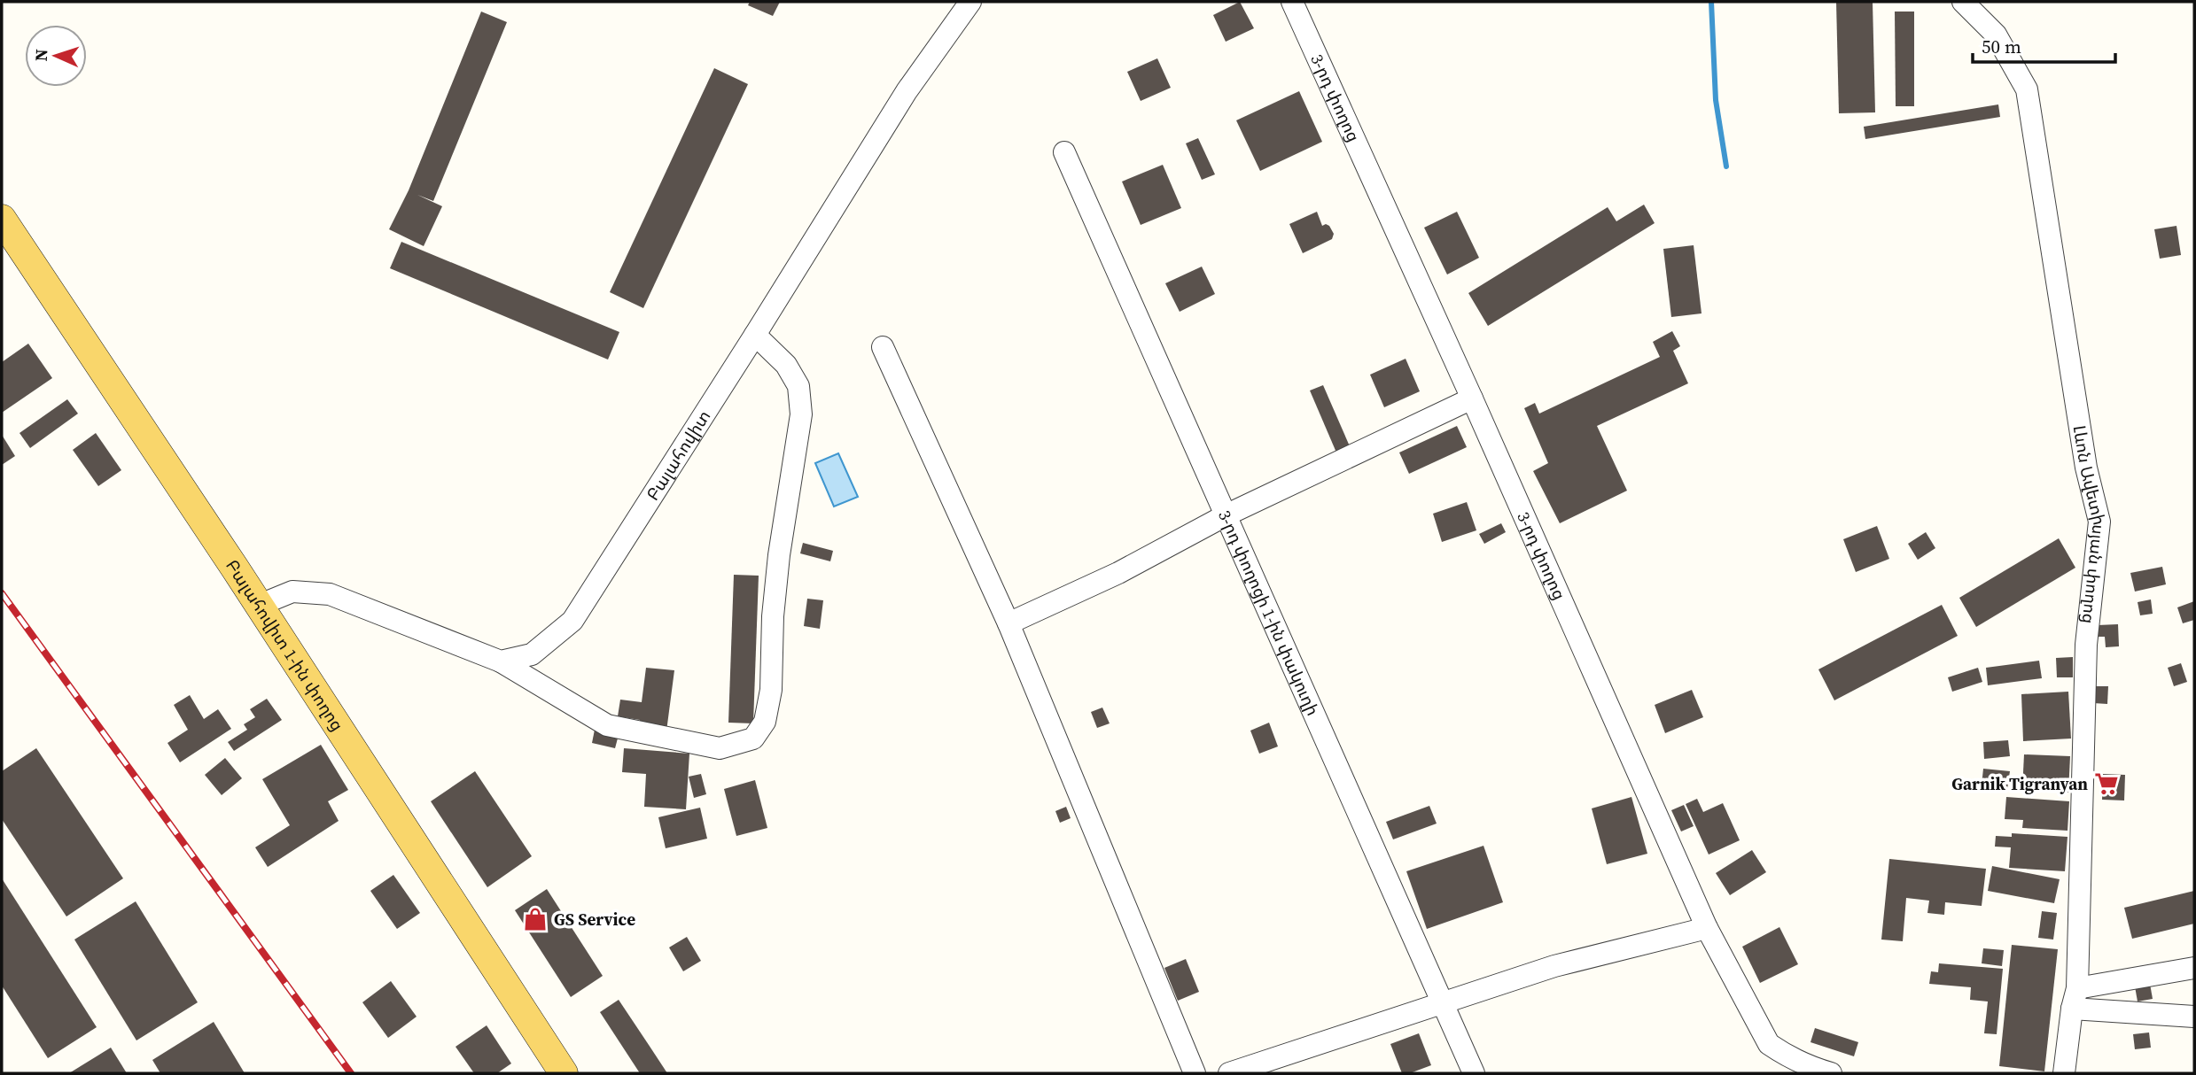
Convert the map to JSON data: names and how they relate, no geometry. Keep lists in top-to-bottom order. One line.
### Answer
{"streets":{"main road":["Բալահովիտ 1-ին փողոց"],"street":["3-րդ փողոց","Բալահովիտ","Լևոն Ավետիսյան փողոց","3-րդ փողոցի 1-ին փակուղի"]},"places":{"supermarket":["Garnik Tigranyan"],"shop":["GS Service"]},"scale_bar":"50 m","north":"left"}
